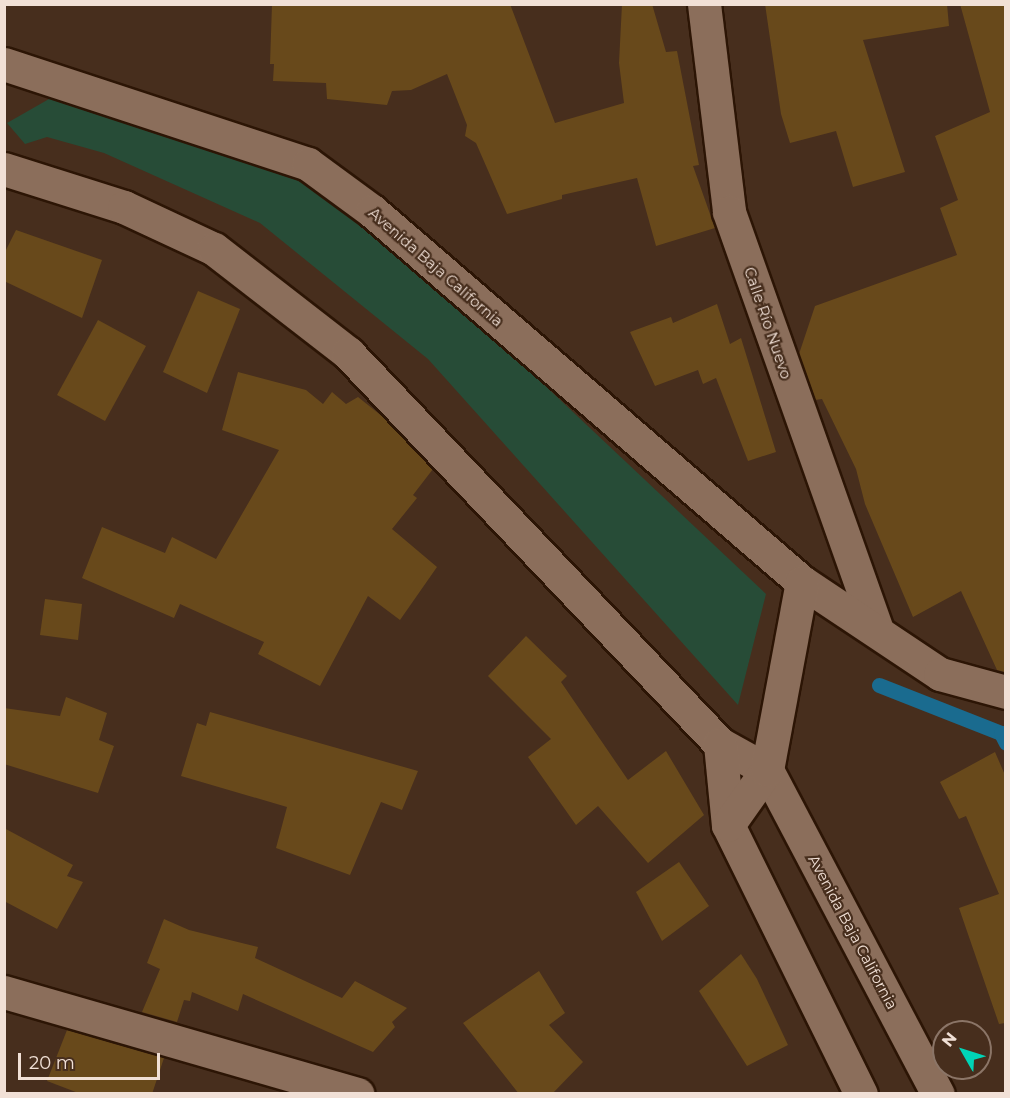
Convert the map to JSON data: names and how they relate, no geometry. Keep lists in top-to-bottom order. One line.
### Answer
{"streets":{"street":["Avenida Baja California","Calle Río Nuevo"]},"crossings":[["Avenida Baja California","Calle Río Nuevo"]],"scale_bar":"20 m","north":"top left"}
